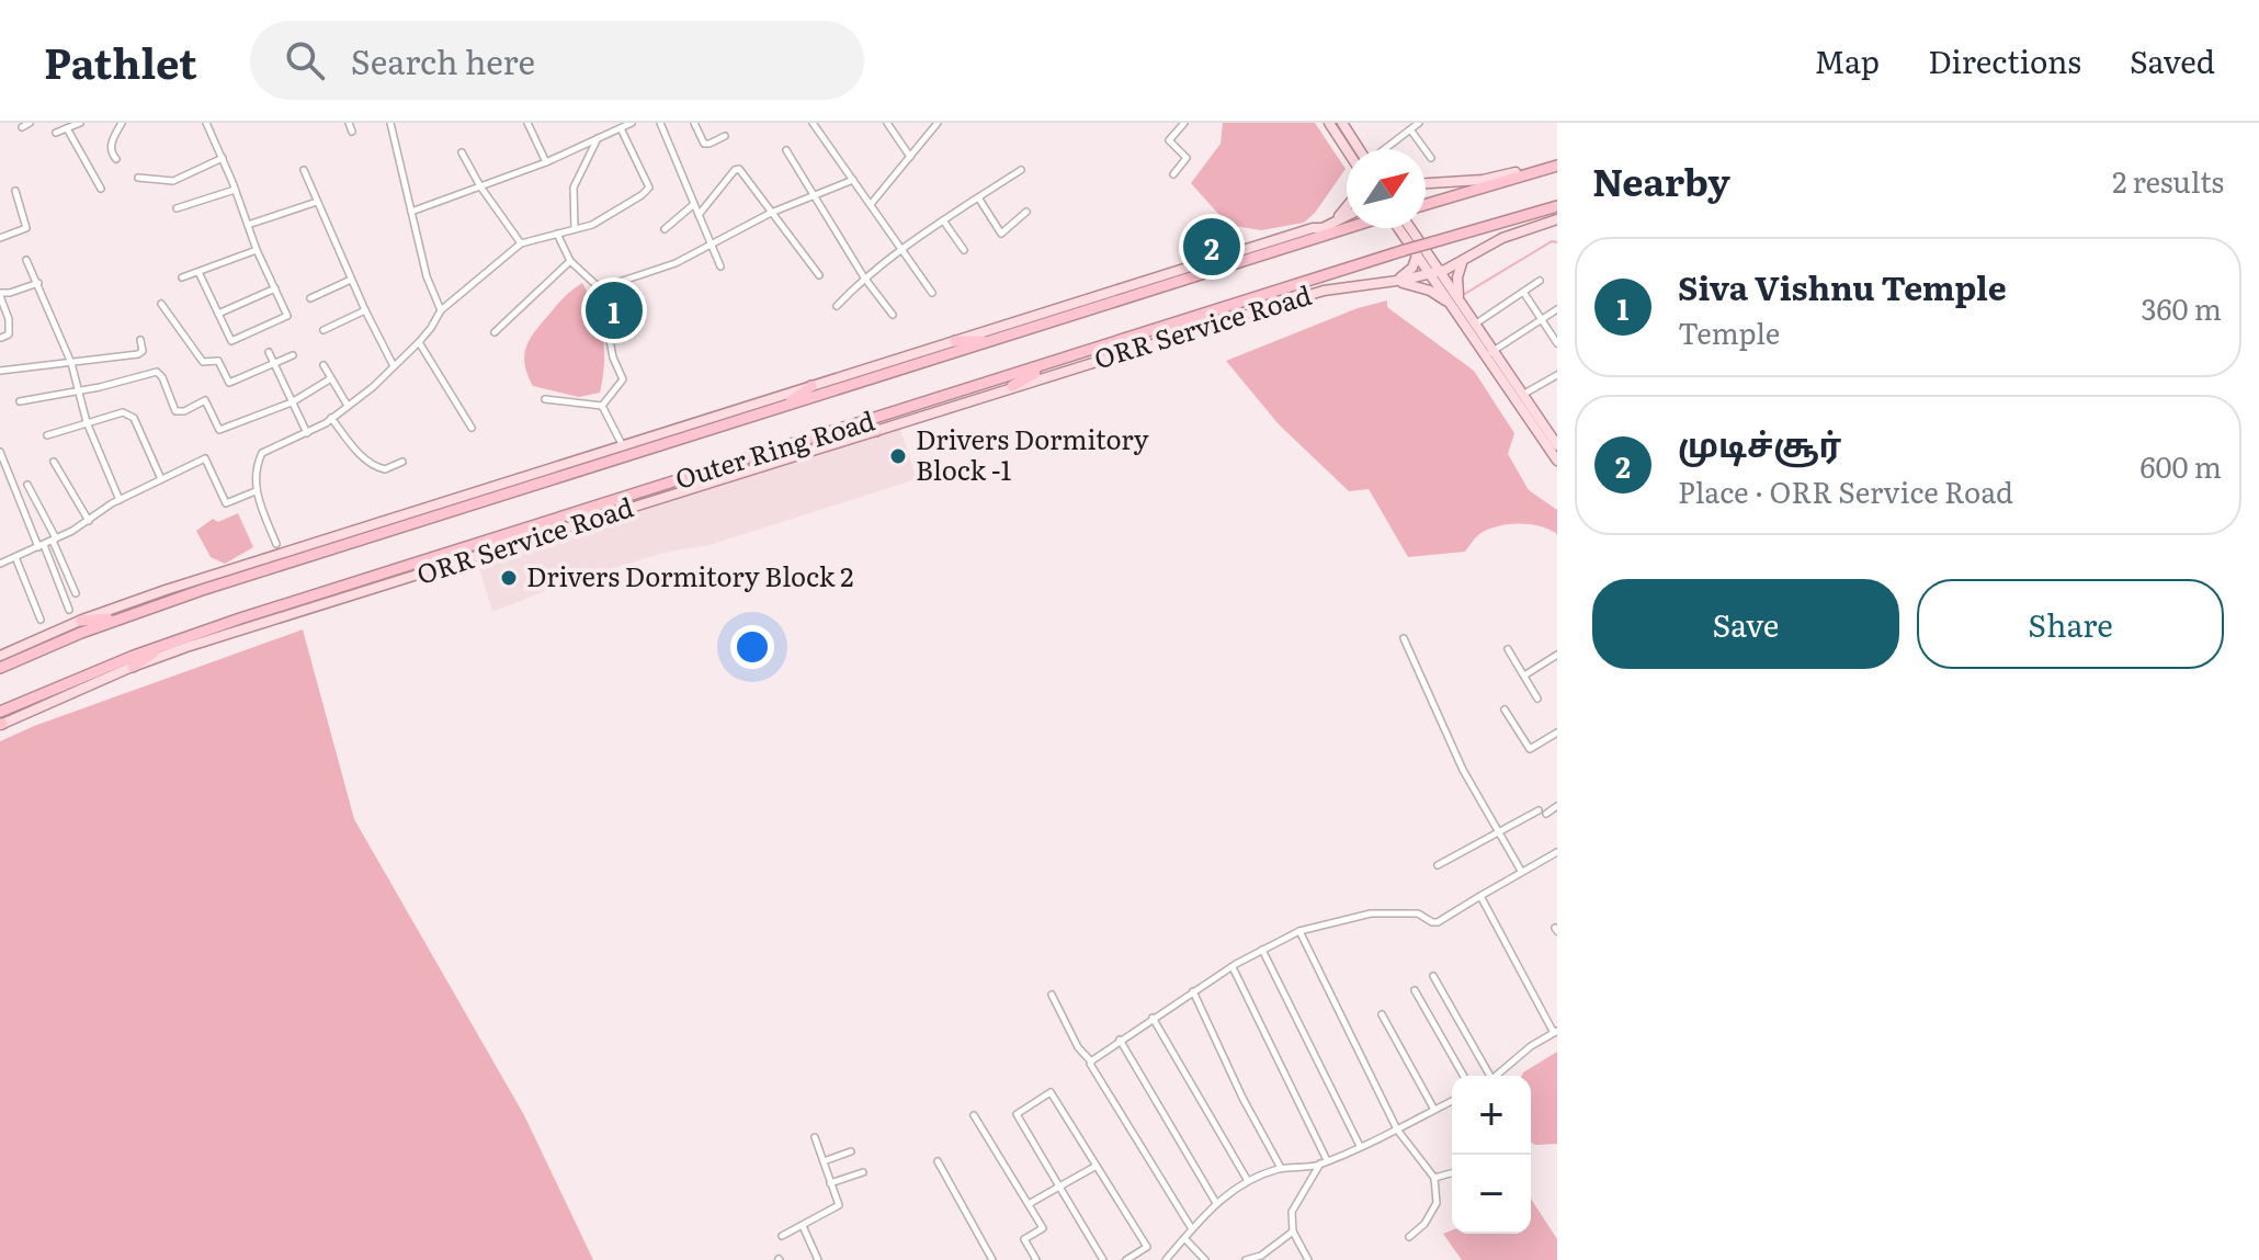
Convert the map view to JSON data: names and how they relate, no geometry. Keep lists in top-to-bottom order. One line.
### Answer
{"streets":{"highway":["Outer Ring Road"],"main road":["ORR Service Road"]},"places":["Drivers Dormitory Block -1","Drivers Dormitory Block 2"],"north":"top right","page":{"header":"Pathlet","search":"Search here","nav":["Map","Directions","Saved"],"heading":["Nearby","2 results"],"pins":["2","1"],"list":[{"mark":"1","name":"Siva Vishnu Temple","note":"Temple","value":"360 m"},{"mark":"2","name":"முடிச்சூர்","note":"Place · ORR Service Road","value":"600 m"}],"buttons":["Save","Share"],"map_buttons":["+","−"]}}
